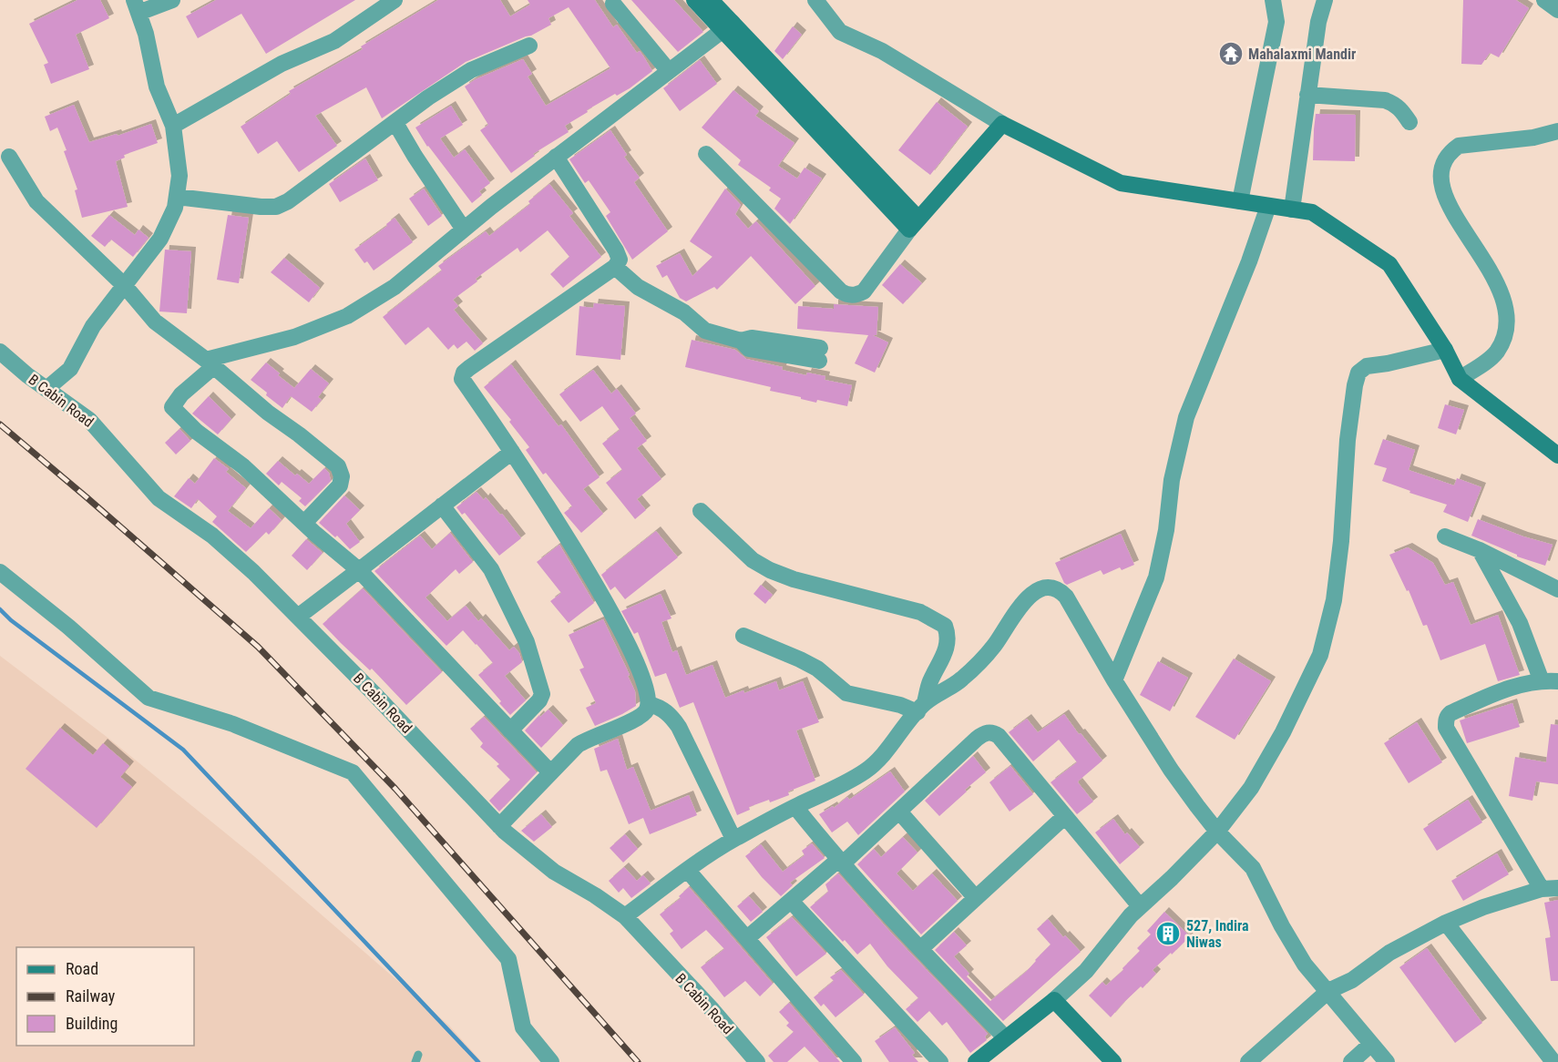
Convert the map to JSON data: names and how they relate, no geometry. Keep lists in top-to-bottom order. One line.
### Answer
{"streets":{"street":["B Cabin Road"]},"places":{"temple":["Mahalaxmi Mandir"],"building":["527, Indira Niwas"]},"legend":["Road","Railway","Building"]}
